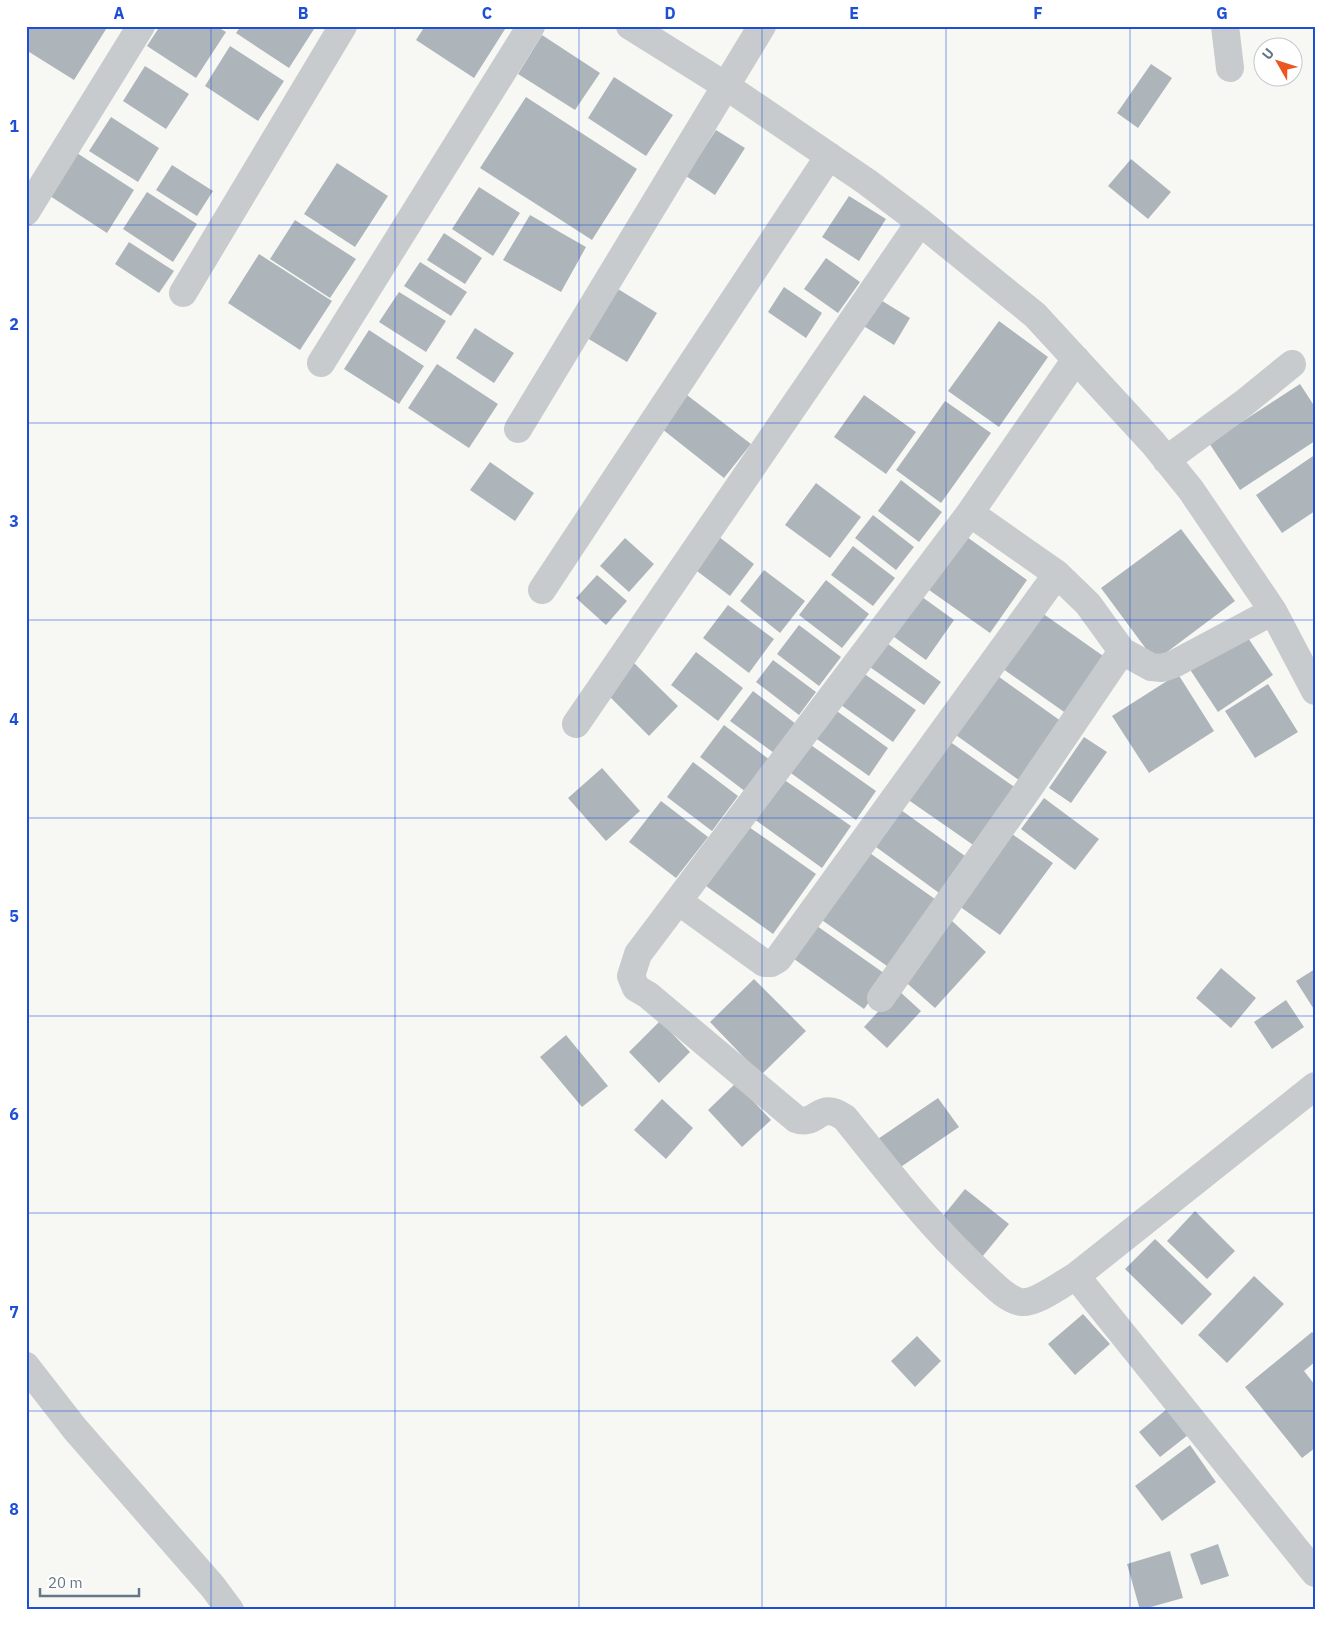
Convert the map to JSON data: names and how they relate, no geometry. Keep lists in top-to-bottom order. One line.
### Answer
{"scale_bar":"20 m","north":"top left","grid":{"columns":["A","B","C","D","E","F","G"],"rows":["1","2","3","4","5","6","7","8"]}}
